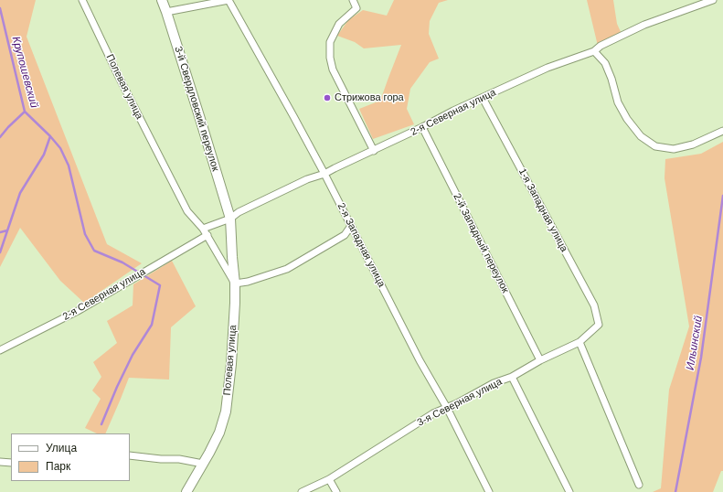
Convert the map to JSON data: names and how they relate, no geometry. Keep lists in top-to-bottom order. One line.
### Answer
{"streets":{"main road":["Полевая улица","3-й Свердловский переулок"],"street":["2-я Северная улица","1-я Западная улица","2-й Западный переулок","2-я Западная улица","3-я Северная улица"]},"crossings":[["Полевая улица","3-й Свердловский переулок"],["Полевая улица","2-я Северная улица"],["3-й Свердловский переулок","2-я Северная улица"],["2-я Северная улица","1-я Западная улица"],["2-я Северная улица","2-й Западный переулок"],["2-я Северная улица","2-я Западная улица"],["1-я Западная улица","3-я Северная улица"],["2-й Западный переулок","3-я Северная улица"],["2-я Западная улица","3-я Северная улица"]],"water":["Крупошевский","Ильинский"],"places":["Стрижова гора"],"legend":["Улица","Парк"]}
